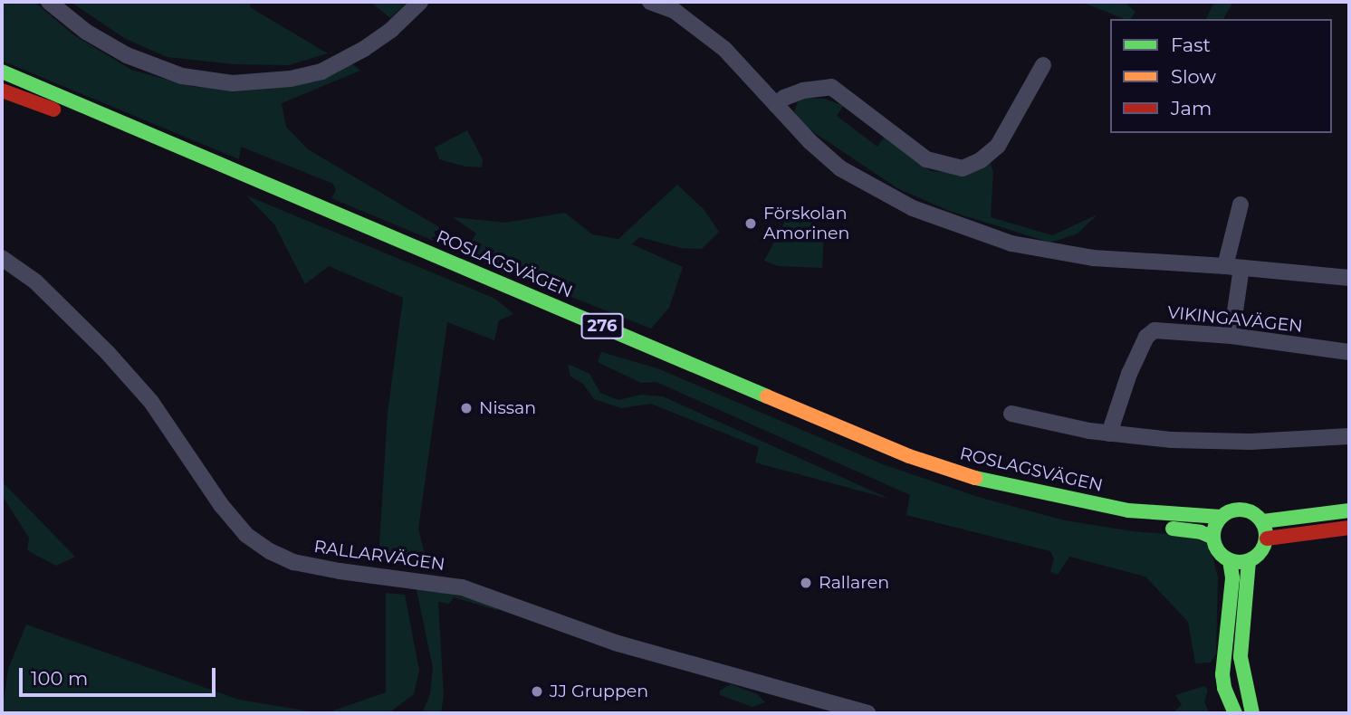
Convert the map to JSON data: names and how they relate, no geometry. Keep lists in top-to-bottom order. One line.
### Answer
{"streets":{"main road":["ROSLAGSVÄGEN","276"],"street":["VIKINGAVÄGEN","RALLARVÄGEN"]},"crossings":[["ROSLAGSVÄGEN","276"]],"places":["Förskolan Amorinen","Nissan","Rallaren","JJ Gruppen"],"legend":["Fast","Slow","Jam"],"scale_bar":"100 m"}
